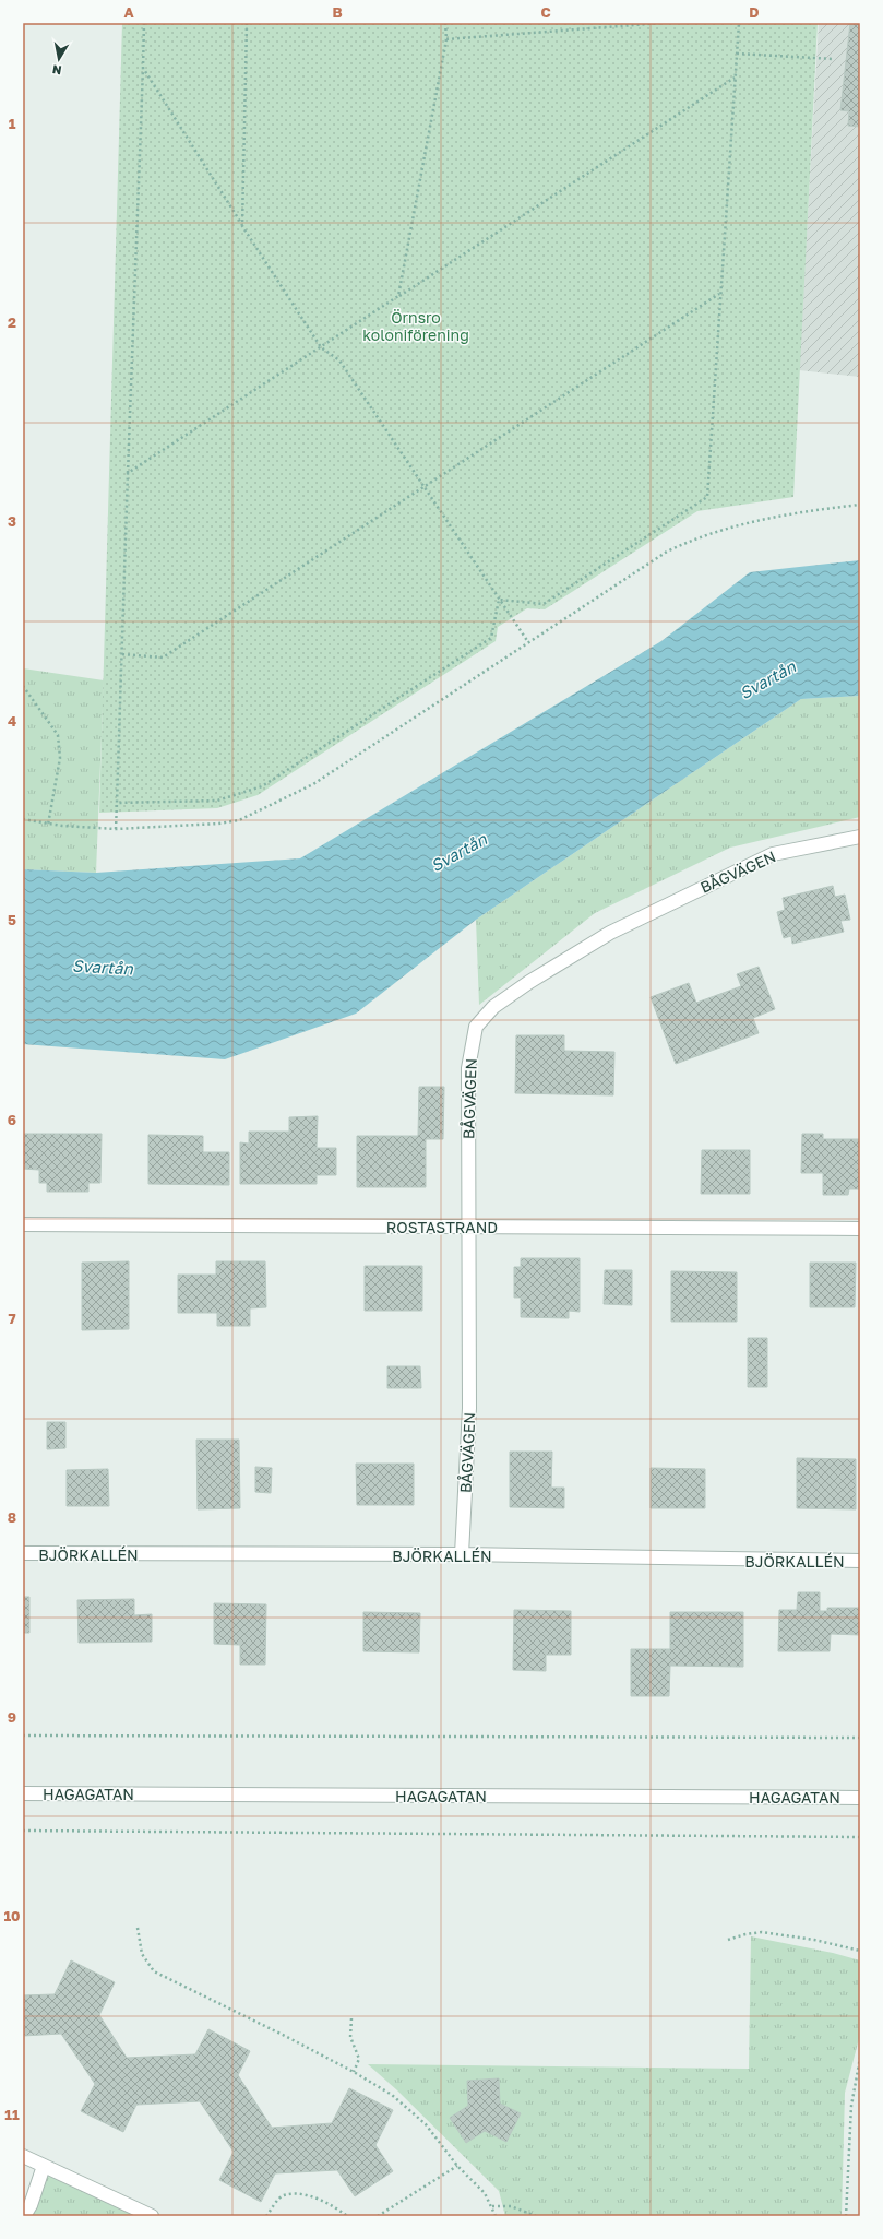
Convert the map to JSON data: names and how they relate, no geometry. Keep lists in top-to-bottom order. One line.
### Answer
{"streets":{"street":["BÅGVÄGEN","ROSTASTRAND","BJÖRKALLÉN","HAGAGATAN"]},"crossings":[["BÅGVÄGEN","ROSTASTRAND"],["BÅGVÄGEN","BJÖRKALLÉN"]],"water":["Svartån"],"parks":["Örnsro koloniförening"],"north":"bottom","grid":{"columns":["A","B","C","D"],"rows":["1","2","3","4","5","6","7","8","9","10","11"]}}
